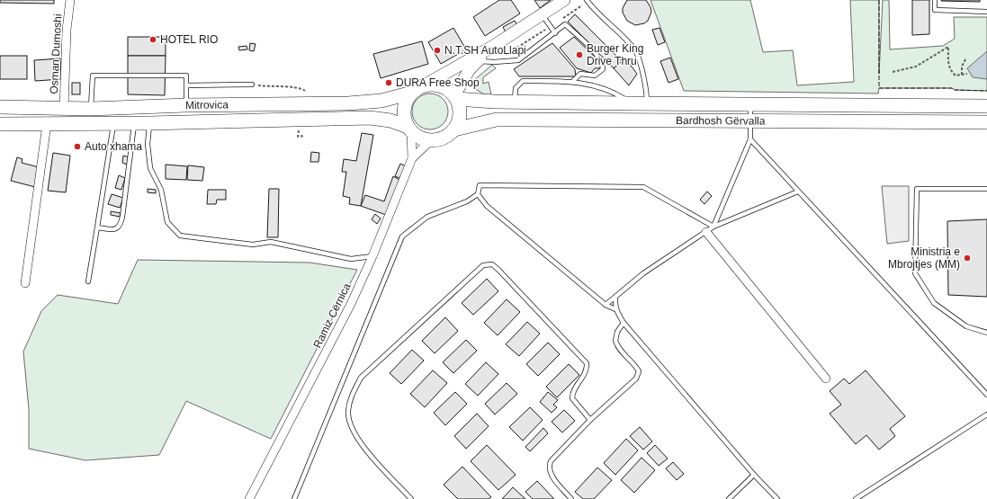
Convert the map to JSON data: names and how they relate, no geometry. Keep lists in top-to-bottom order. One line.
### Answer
{"streets":{"highway":["Mitrovica","Bardhosh Gërvalla"],"street":["Osman Dumoshi","Ramiz Cërnica"]},"crossings":[["Osman Dumoshi","Mitrovica"],["Mitrovica","Bardhosh Gërvalla"],["Mitrovica","Ramiz Cërnica"],["Bardhosh Gërvalla","Ramiz Cërnica"]],"places":["HOTEL RIO","N.T.SH AutoLlapi","Burger King Drive Thru","DURA Free Shop","Auto xhama","Ministria e Mbrojtjes (MM)"]}
